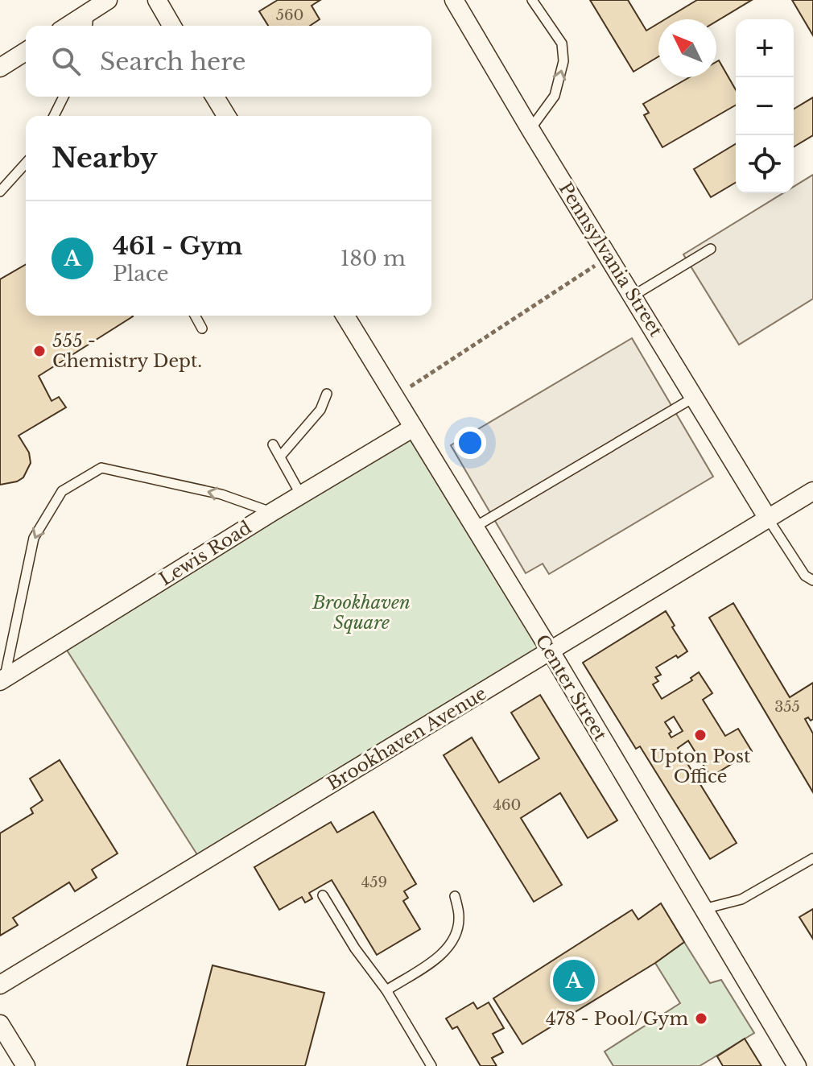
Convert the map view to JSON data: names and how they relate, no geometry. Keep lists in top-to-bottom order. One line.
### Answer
{"streets":{"street":["Pennsylvania Street","Lewis Road","Center Street","Brookhaven Avenue"]},"crossings":[["Pennsylvania Street","Brookhaven Avenue"],["Lewis Road","Center Street"],["Center Street","Brookhaven Avenue"]],"parks":["Brookhaven Square"],"places":["555 - Chemistry Dept.","Upton Post Office","478 - Pool/Gym"],"house_numbers":["560","355","460","459"],"north":"top left","page":{"map_buttons":["+","−"],"search":"Search here","heading":"Nearby","list":[{"mark":"A","name":"461 - Gym","note":"Place","value":"180 m"}],"pins":"A"}}
